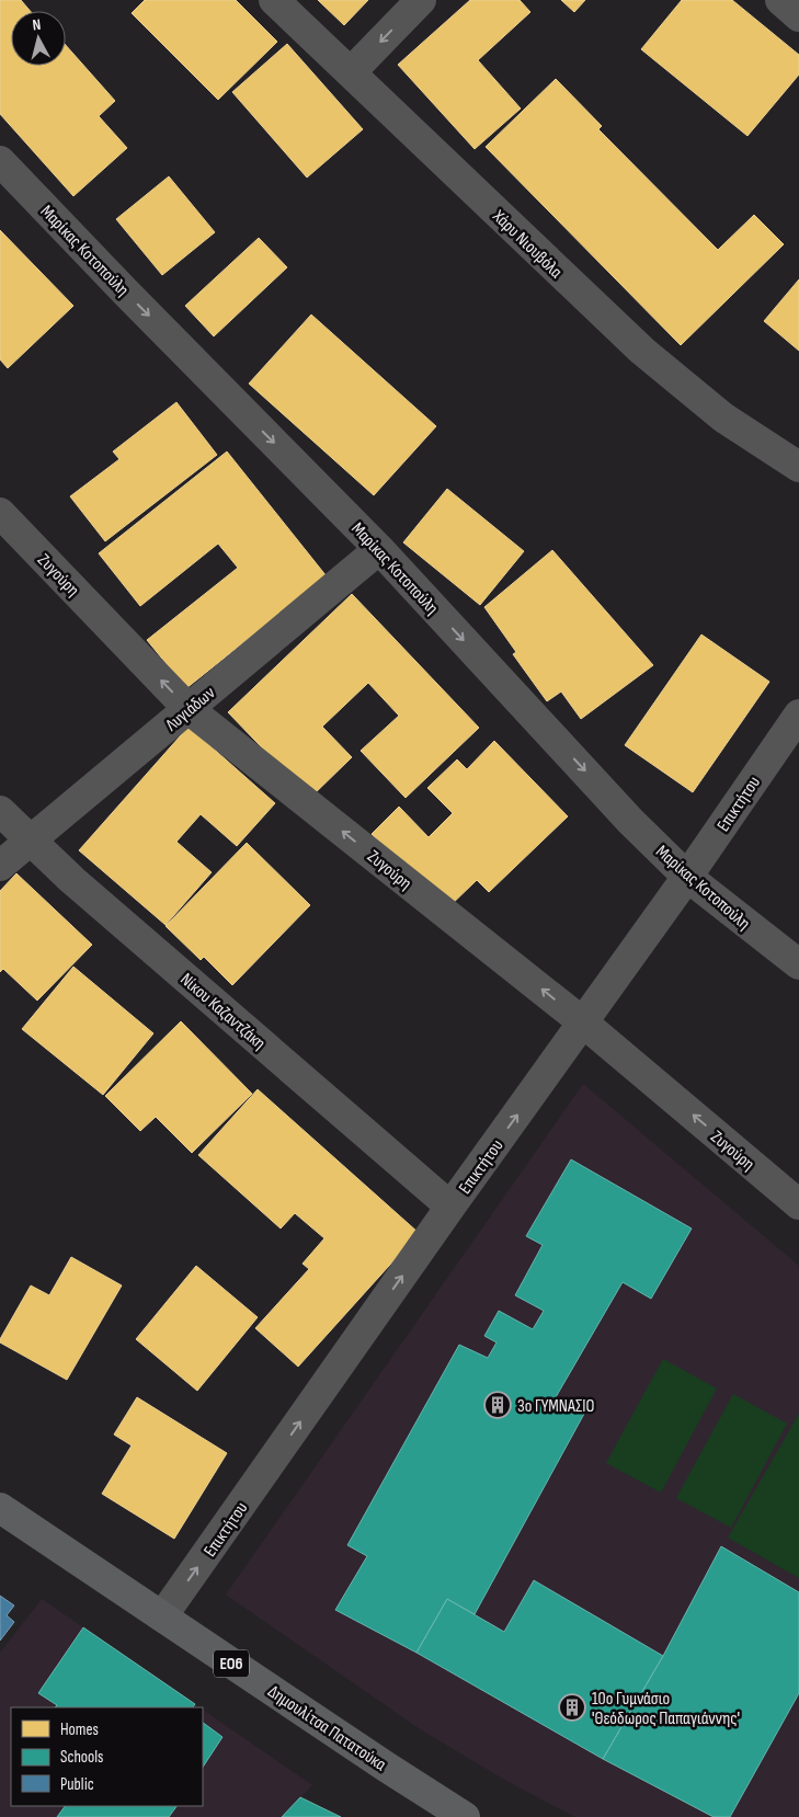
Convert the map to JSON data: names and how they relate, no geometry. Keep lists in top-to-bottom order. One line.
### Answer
{"streets":{"main road":["ΕΟ6","Δημουλίτσα Πατατούκα"],"street":["Χάρυ Νιουβόλα","Μαρίκας Κοτοπούλη","Ζυγούρη","Λυγιάδων","Επικτήτου","Νίκου Καζαντζάκη"]},"crossings":[["Μαρίκας Κοτοπούλη","Λυγιάδων"],["Μαρίκας Κοτοπούλη","Επικτήτου"],["Ζυγούρη","Λυγιάδων"],["Ζυγούρη","Επικτήτου"],["Λυγιάδων","Νίκου Καζαντζάκη"],["Επικτήτου","Νίκου Καζαντζάκη"],["Επικτήτου","Δημουλίτσα Πατατούκα"]],"one_way":["Μαρίκας Κοτοπούλη","Ζυγούρη","Επικτήτου"],"places":{"building":["3ο ΓΥΜΝΑΣΙΟ","10ο Γυμνάσιο 'Θεόδωρος Παπαγιάννης'"]},"legend":["Homes","Schools","Public"],"north":"top"}
